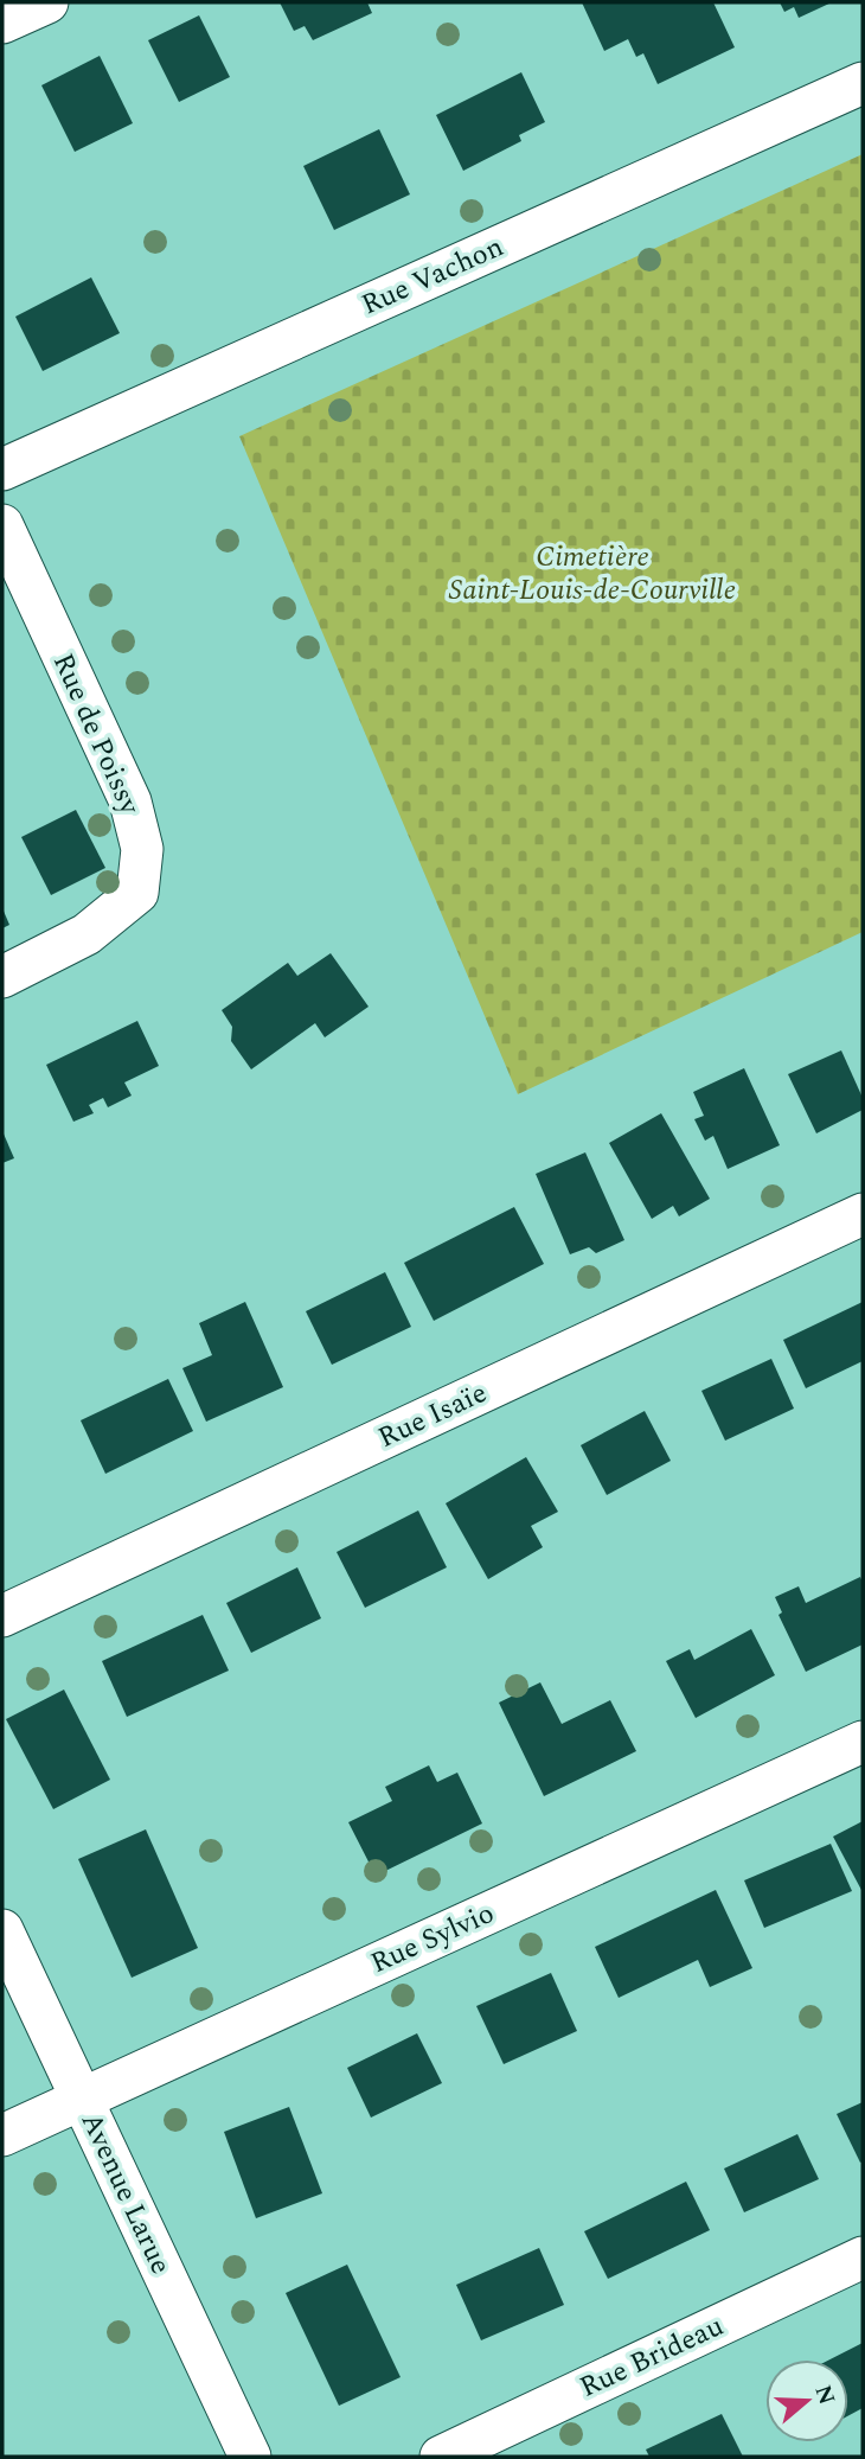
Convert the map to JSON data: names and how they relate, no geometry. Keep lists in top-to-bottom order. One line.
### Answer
{"streets":{"street":["Rue Vachon","Rue de Poissy","Rue Isaïe","Rue Sylvio","Avenue Larue","Rue Brideau"]},"crossings":[["Rue Sylvio","Avenue Larue"]],"parks":["Cimetière Saint-Louis-de-Courville"],"north":"right"}
